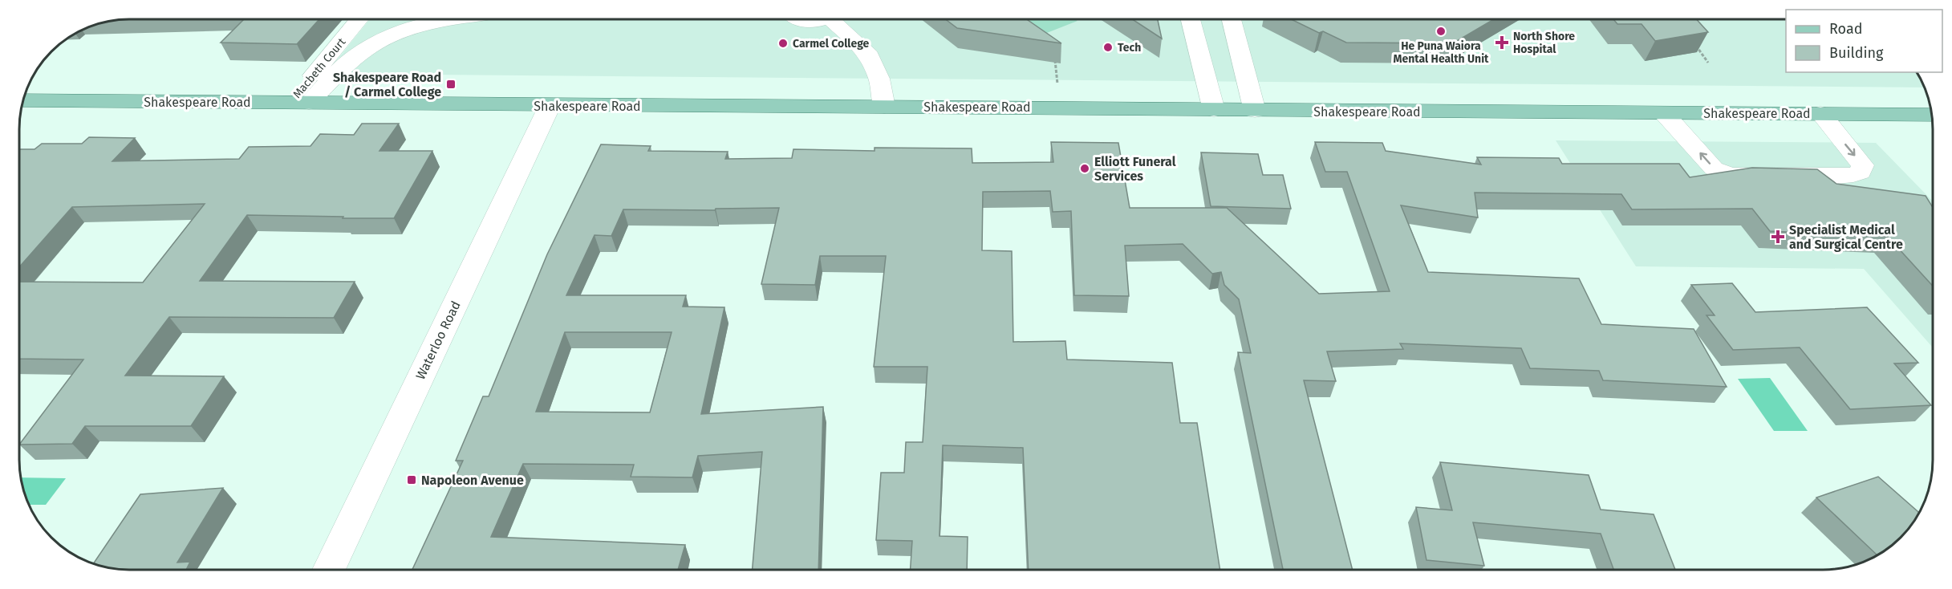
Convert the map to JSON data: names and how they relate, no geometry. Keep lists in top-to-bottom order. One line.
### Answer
{"streets":{"main road":["Shakespeare Road"],"street":["Macbeth Court","Waterloo Road"]},"crossings":[["Macbeth Court","Shakespeare Road"],["Shakespeare Road","Waterloo Road"]],"places":{"other":["He Puna Waiora Mental Health Unit","Carmel College","Tech","Elliott Funeral Services"],"health":["North Shore Hospital","Specialist Medical and Surgical Centre"],"transit":["Shakespeare Road / Carmel College","Napoleon Avenue"]},"legend":["Road","Building"]}
